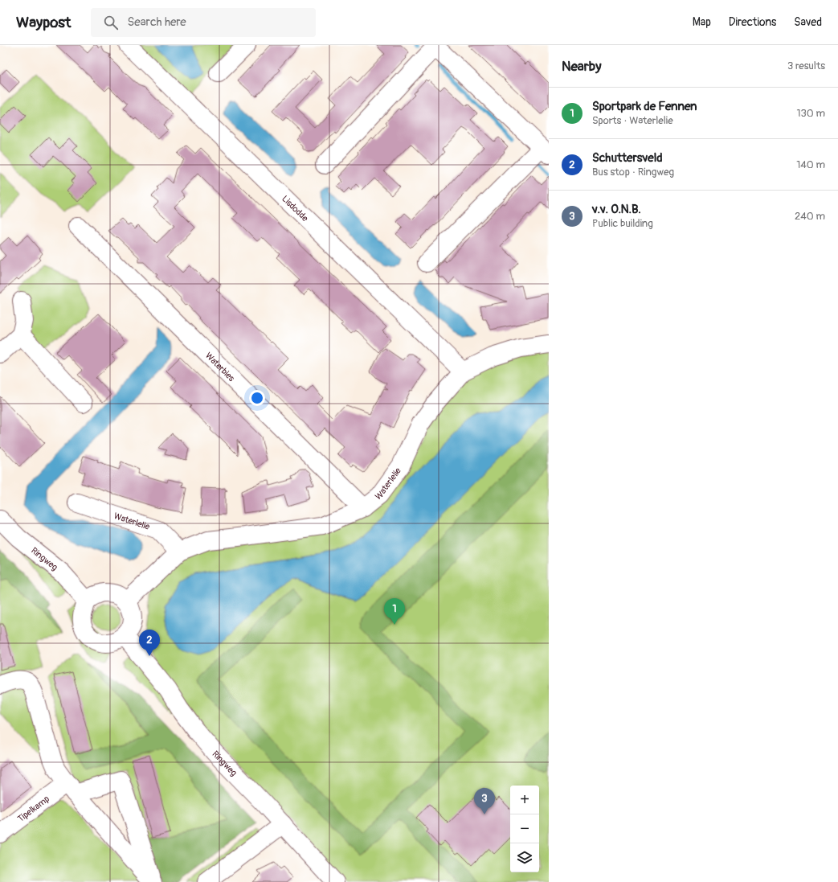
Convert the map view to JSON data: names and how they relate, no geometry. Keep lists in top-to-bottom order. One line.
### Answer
{"streets":{"street":["Lisdodde","Waterbies","Waterlelie","Ringweg","Tipelkamp"]},"crossings":[["Lisdodde","Waterlelie"],["Waterbies","Waterlelie"],["Waterlelie","Ringweg"]],"page":{"header":"Waypost","search":"Search here","nav":["Map","Directions","Saved"],"heading":["Nearby","3 results"],"list":[{"mark":"1","name":"Sportpark de Fennen","note":"Sports · Waterlelie","value":"130 m"},{"mark":"2","name":"Schuttersveld","note":"Bus stop · Ringweg","value":"140 m"},{"mark":"3","name":"v.v. O.N.B.","note":"Public building","value":"240 m"}],"pins":["1","2","3"],"map_buttons":["+","−"]}}
